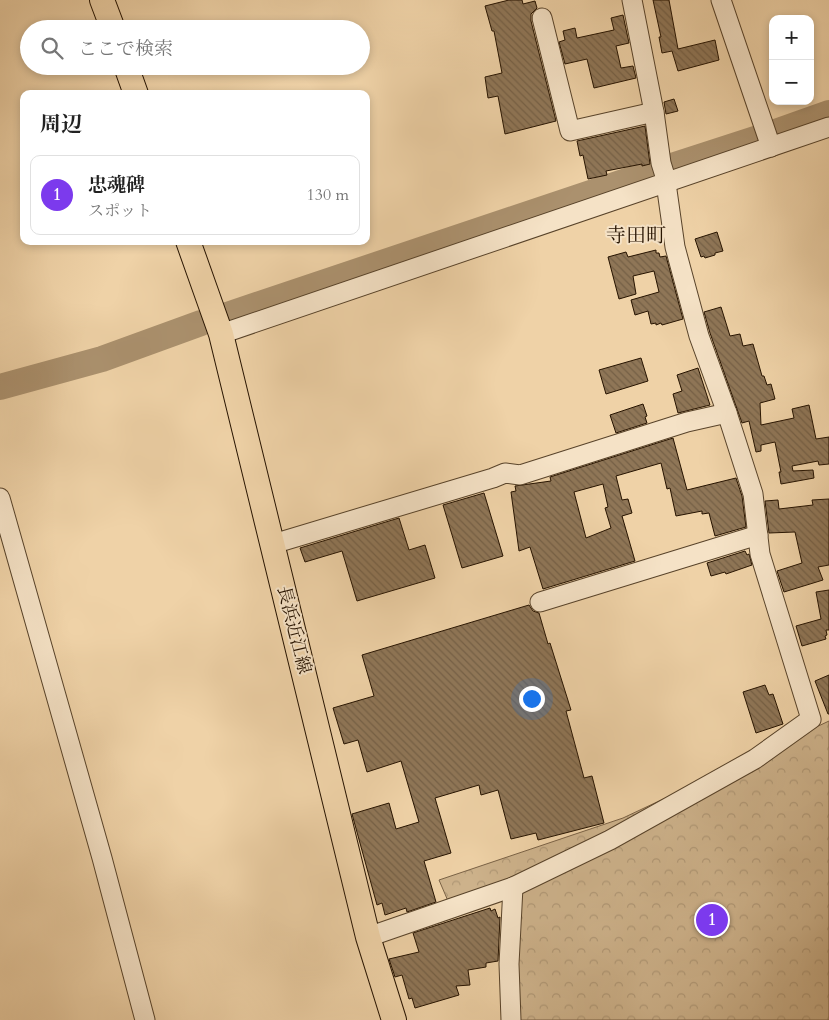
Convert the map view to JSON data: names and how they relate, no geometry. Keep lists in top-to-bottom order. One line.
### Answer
{"streets":{"main road":["長浜近江線"]},"districts":["寺田町"],"page":{"map_buttons":["+","−"],"search":"ここで検索","heading":"周辺","list":[{"mark":"1","name":"忠魂碑","note":"スポット","value":"130 m"}],"pins":"1"}}
